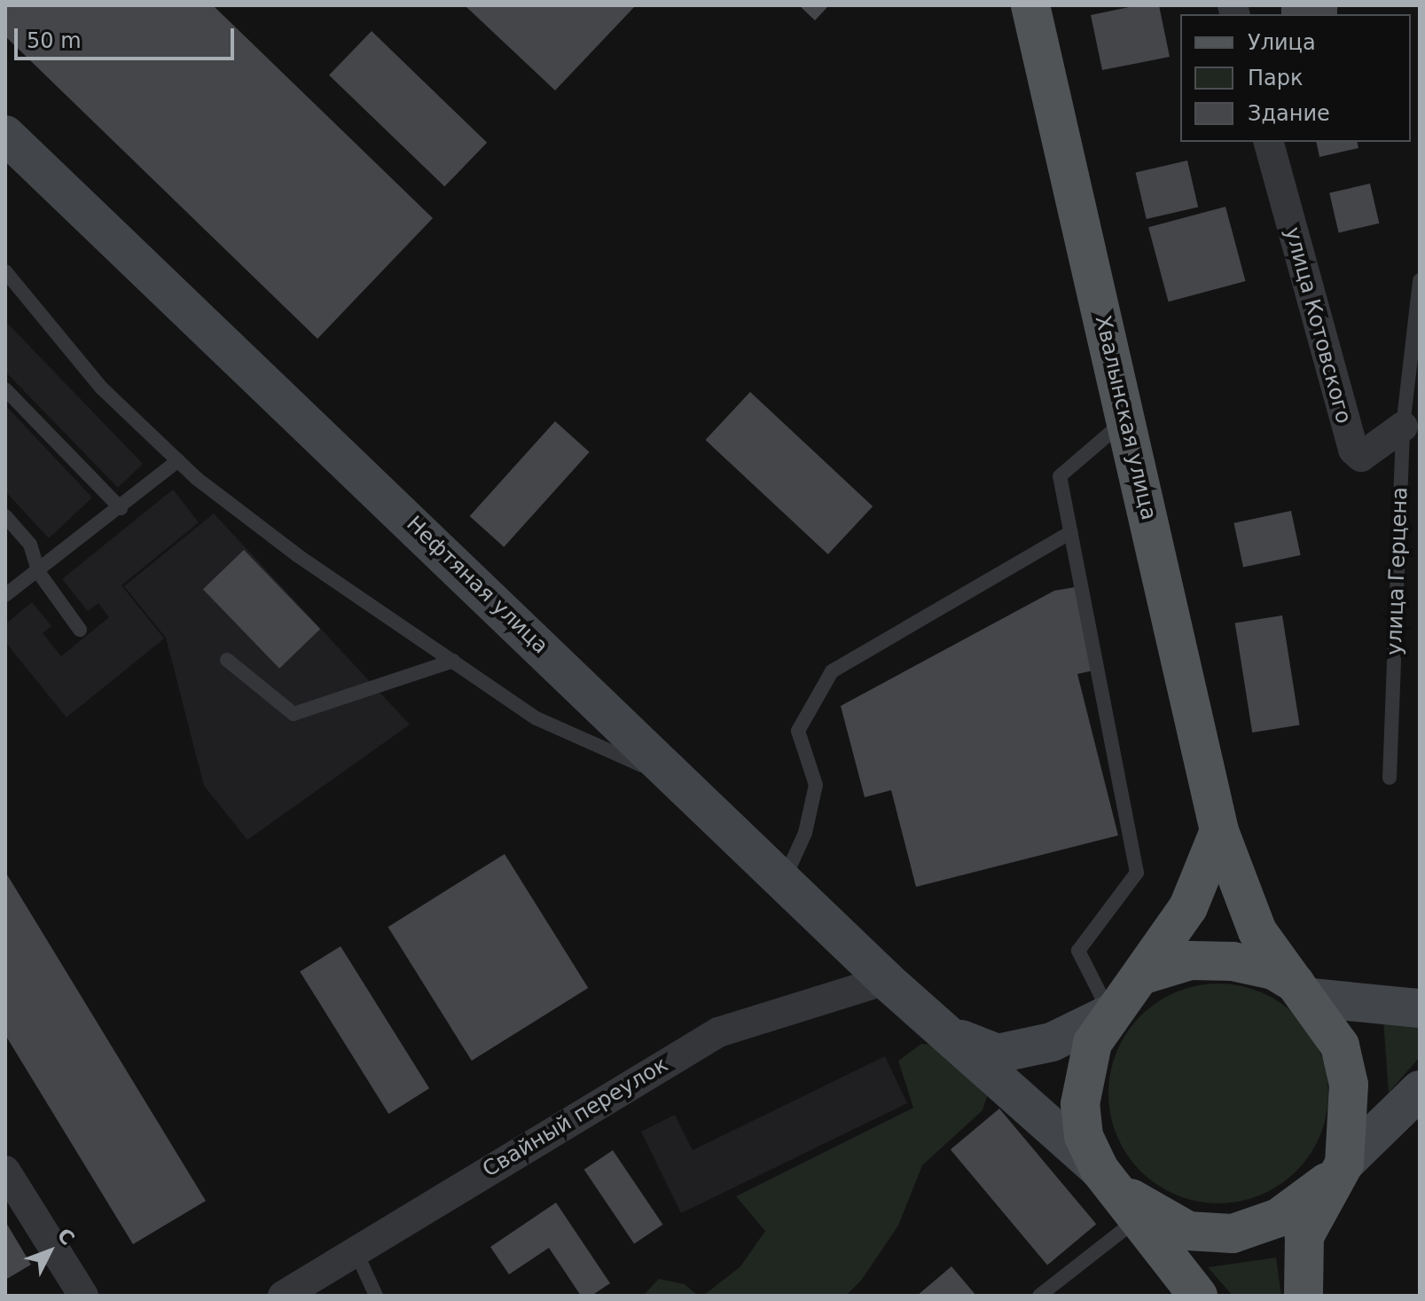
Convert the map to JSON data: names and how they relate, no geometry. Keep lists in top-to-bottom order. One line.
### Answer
{"streets":{"main road":["Хвалынская улица"],"street":["улица Котовского","Нефтяная улица","Свайный переулок"],"lane":["улица Герцена"]},"crossings":[["улица Котовского","улица Герцена"],["Нефтяная улица","Свайный переулок"]],"legend":["Улица","Парк","Здание"],"scale_bar":"50 m","north":"top right"}
